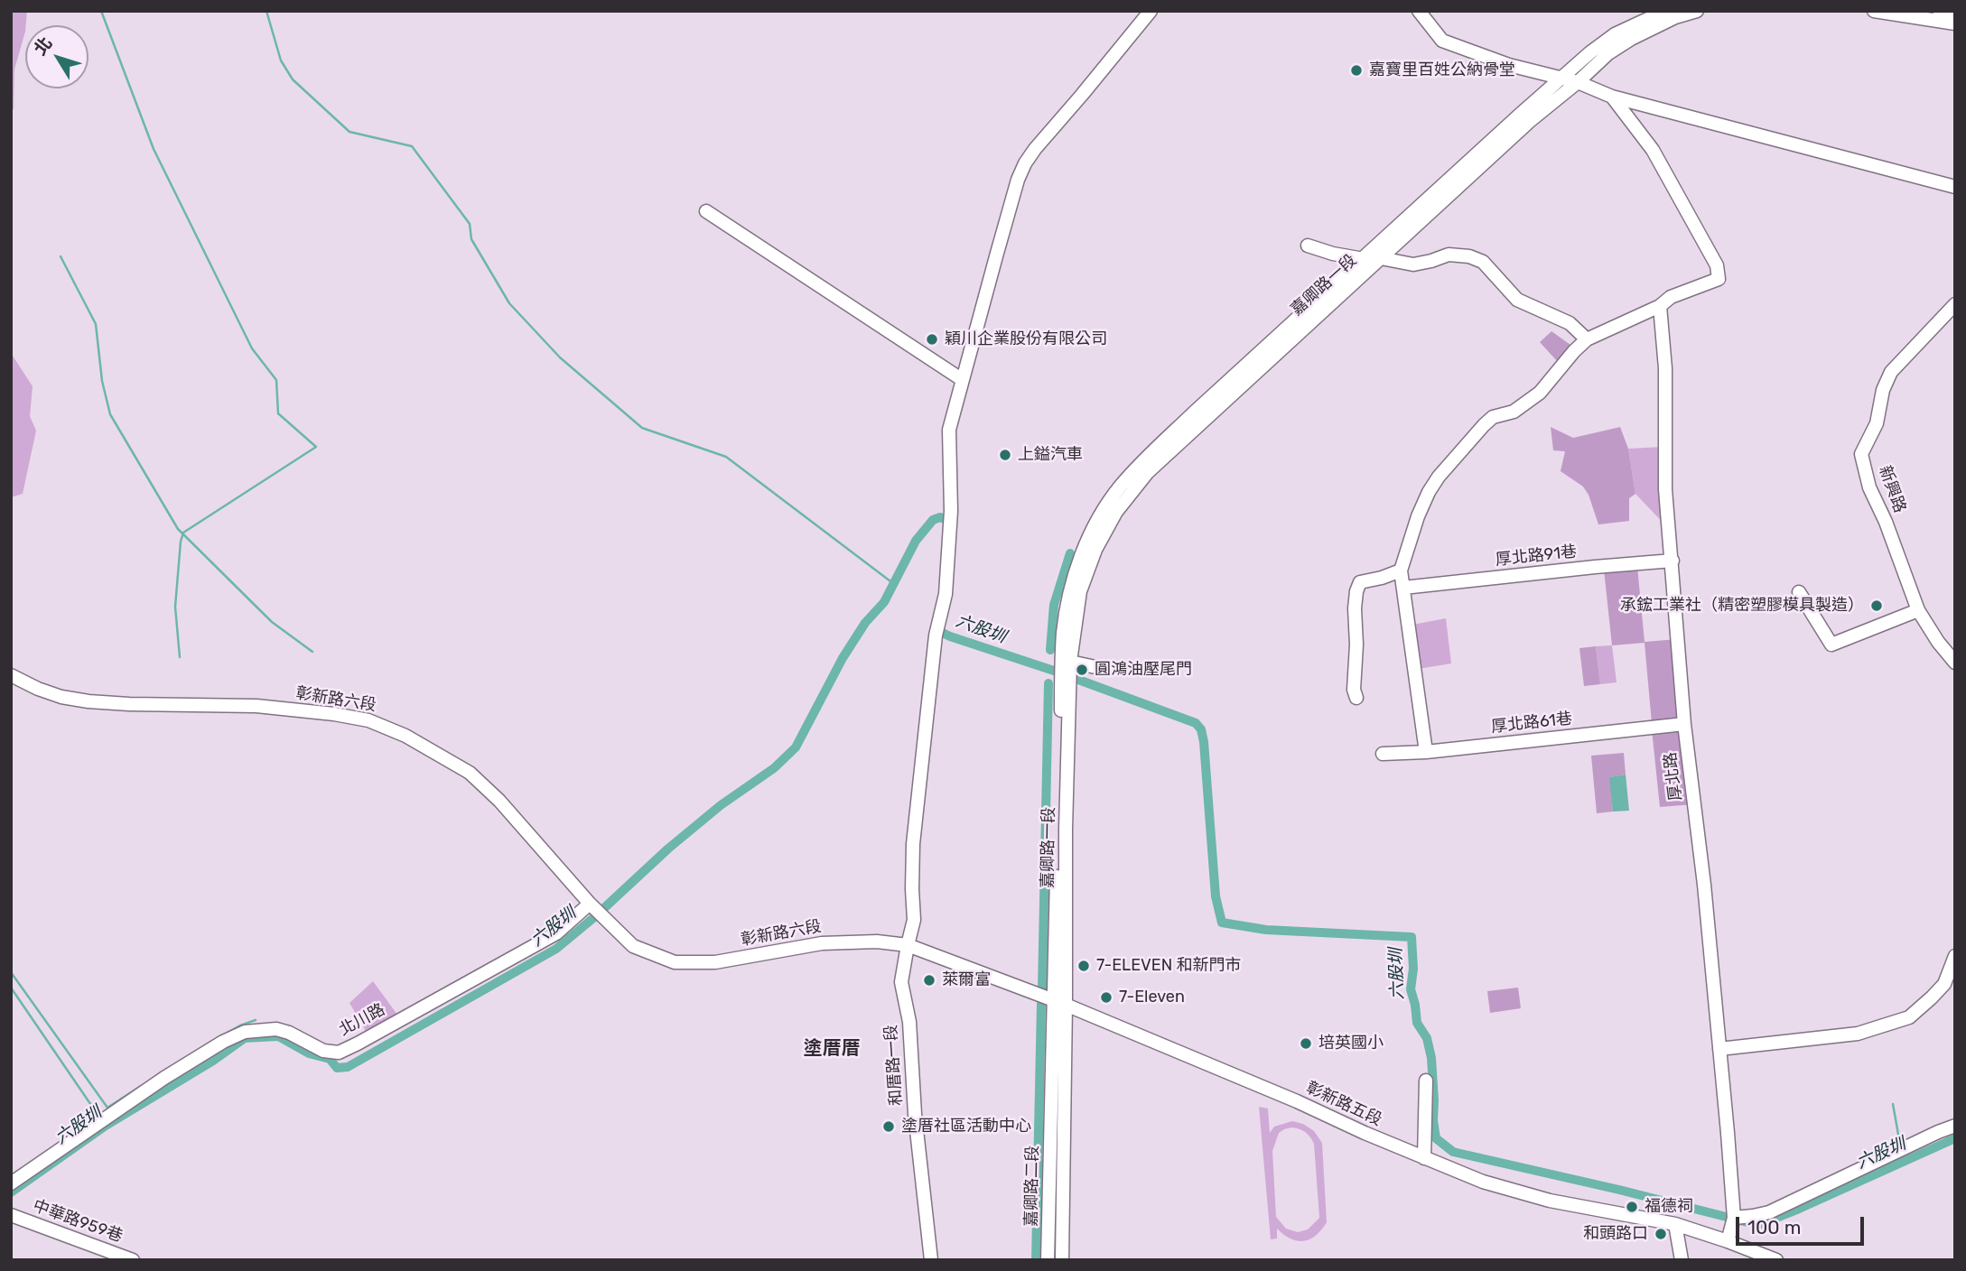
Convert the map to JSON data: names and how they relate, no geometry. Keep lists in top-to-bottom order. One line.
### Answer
{"streets":{"street":["嘉卿路一段","新興路","厚北路91巷","彰新路六段","厚北路61巷","厚北路","北川路","和厝路一段","彰新路五段","嘉卿路二段","中華路959巷"]},"crossings":[["嘉卿路一段","彰新路五段"],["嘉卿路一段","嘉卿路二段"],["厚北路91巷","厚北路"],["彰新路六段","北川路"],["彰新路六段","和厝路一段"],["彰新路六段","彰新路五段"],["厚北路61巷","厚北路"],["厚北路","彰新路五段"],["和厝路一段","彰新路五段"],["彰新路五段","嘉卿路二段"]],"districts":["塗厝厝"],"water":["六股圳"],"places":["嘉寶里百姓公納骨堂","穎川企業股份有限公司","上鎰汽車","承鋐工業社（精密塑膠模具製造）","圓鴻油壓尾門","7-ELEVEN 和新門市","萊爾富","7-Eleven","培英國小","塗厝社區活動中心","福德祠","和頭路口"],"scale_bar":"100 m","north":"top left"}
